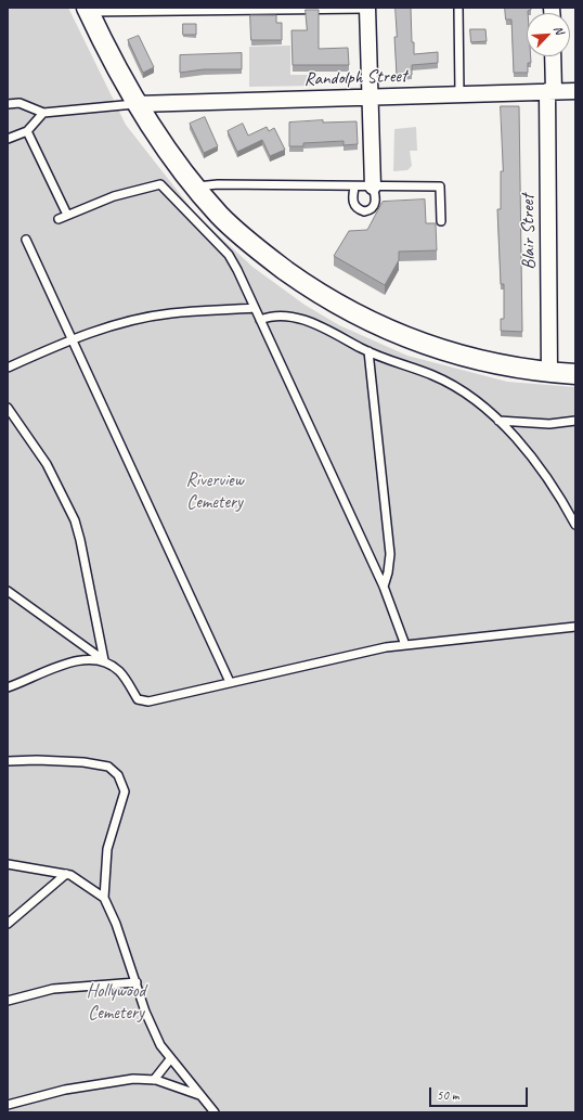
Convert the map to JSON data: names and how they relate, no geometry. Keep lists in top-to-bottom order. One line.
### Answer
{"streets":{"street":["Randolph Street","Blair Street"]},"crossings":[["Randolph Street","Blair Street"]],"parks":["Riverview Cemetery","Hollywood Cemetery"],"scale_bar":"50 m","north":"top right"}
